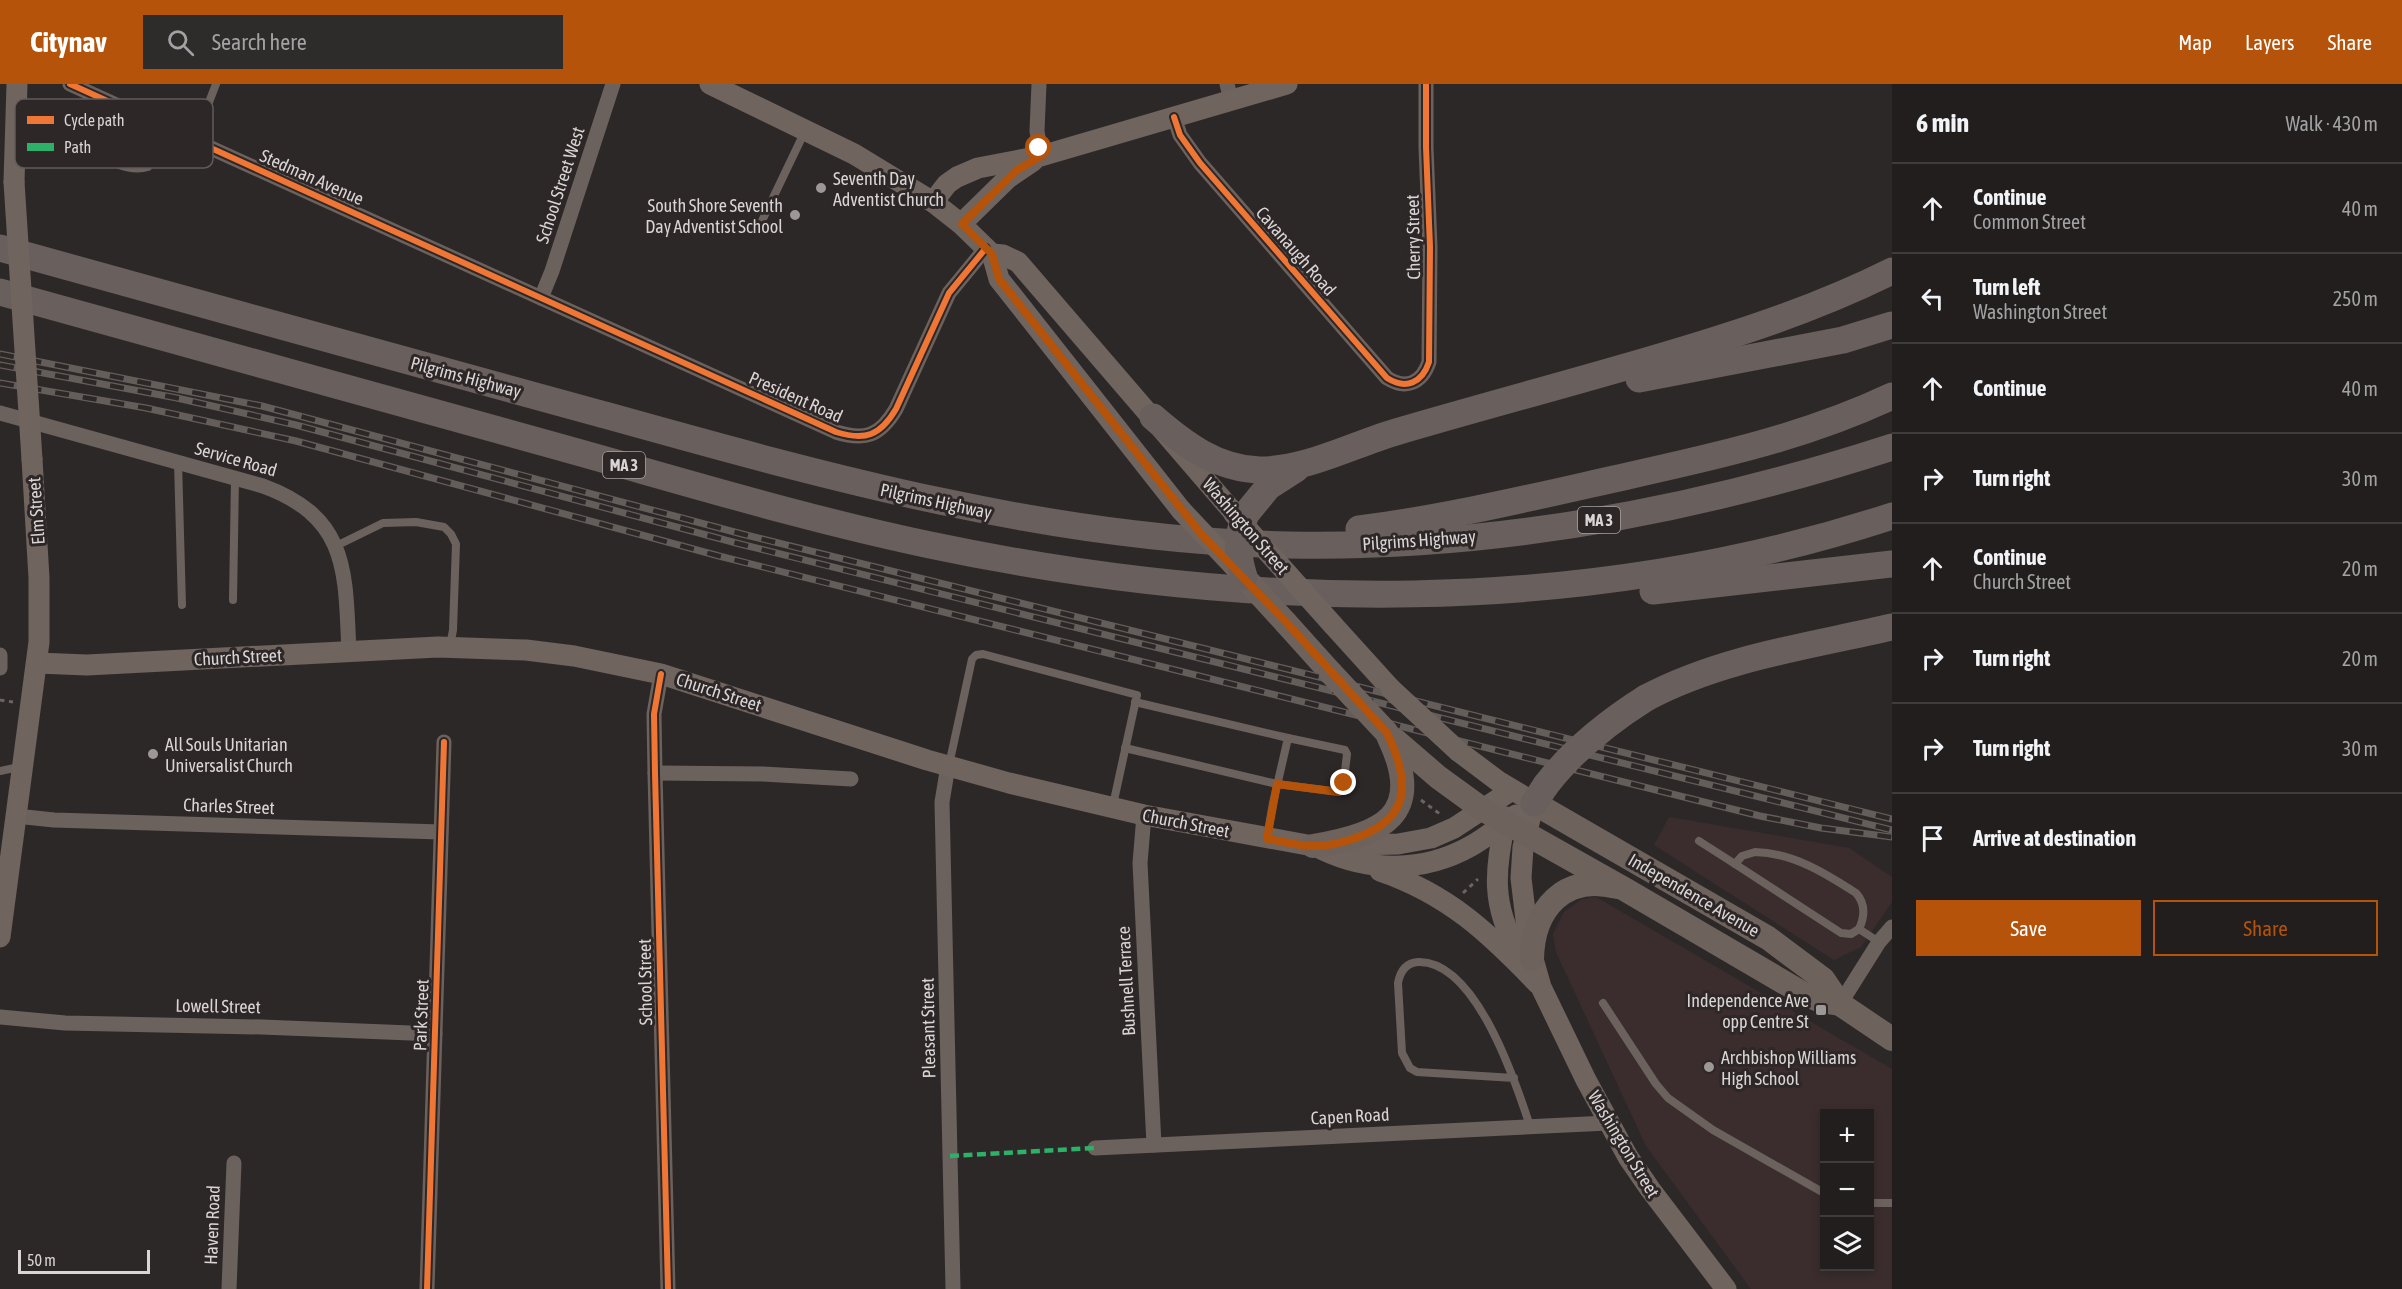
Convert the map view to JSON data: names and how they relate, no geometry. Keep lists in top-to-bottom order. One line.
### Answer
{"streets":{"highway":["Pilgrims Highway","MA 3"],"main road":["Elm Street","Washington Street","Church Street","Independence Avenue"],"street":["Stedman Avenue","School Street West","Cherry Street","Cavanaugh Road","President Road","Service Road","Charles Street","Bushnell Terrace","School Street","Lowell Street","Park Street","Pleasant Street","Capen Road","Haven Road"]},"crossings":[["Stedman Avenue","School Street West"],["Stedman Avenue","President Road"],["School Street West","President Road"],["Cherry Street","Cavanaugh Road"],["President Road","Washington Street"],["Service Road","Church Street"],["Elm Street","Church Street"],["Elm Street","Charles Street"],["Washington Street","Church Street"],["Washington Street","Independence Avenue"],["Washington Street","Capen Road"],["Church Street","Independence Avenue"],["Church Street","Bushnell Terrace"],["Church Street","School Street"],["Church Street","Pleasant Street"],["Charles Street","Park Street"],["Bushnell Terrace","Capen Road"],["Lowell Street","Park Street"]],"places":{"other":["Seventh Day Adventist Church","South Shore Seventh Day Adventist School","All Souls Unitarian Universalist Church","Archbishop Williams High School"],"transit":["Independence Ave opp Centre St"]},"legend":["Cycle path","Path"],"scale_bar":"50 m","page":{"header":"Citynav","search":"Search here","nav":["Map","Layers","Share"],"heading":["6 min","Walk · 430 m"],"list":[["Continue","Common Street","40 m"],["Turn left","Washington Street","250 m"],["Continue","40 m"],["Turn right","30 m"],["Continue","Church Street","20 m"],["Turn right","20 m"],["Turn right","30 m"],"Arrive at destination"],"buttons":["Save","Share"],"map_buttons":["+","−"],"scale":"50 m"}}
